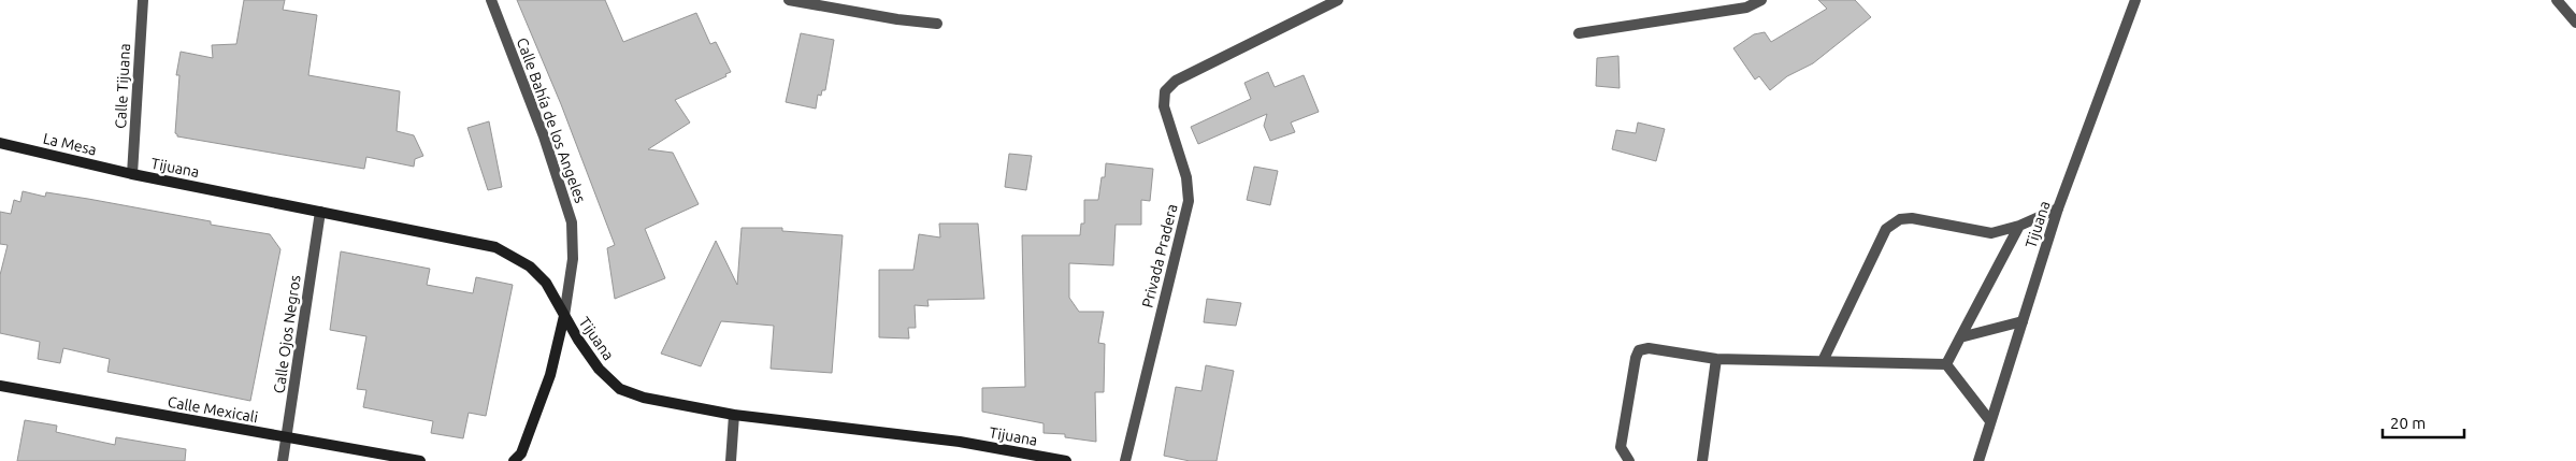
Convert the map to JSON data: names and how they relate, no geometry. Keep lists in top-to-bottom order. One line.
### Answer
{"streets":{"main road":["La Mesa","Tijuana","Calle Mexicali"],"street":["Calle Tijuana","Calle Bahía de los Angeles","Privada Pradera","Calle Ojos Negros"]},"crossings":[["Calle Tijuana","La Mesa"],["Calle Tijuana","Tijuana"],["Calle Bahía de los Angeles","Tijuana"],["La Mesa","Tijuana"],["Tijuana","Calle Ojos Negros"],["Calle Ojos Negros","Calle Mexicali"]],"scale_bar":"20 m"}
